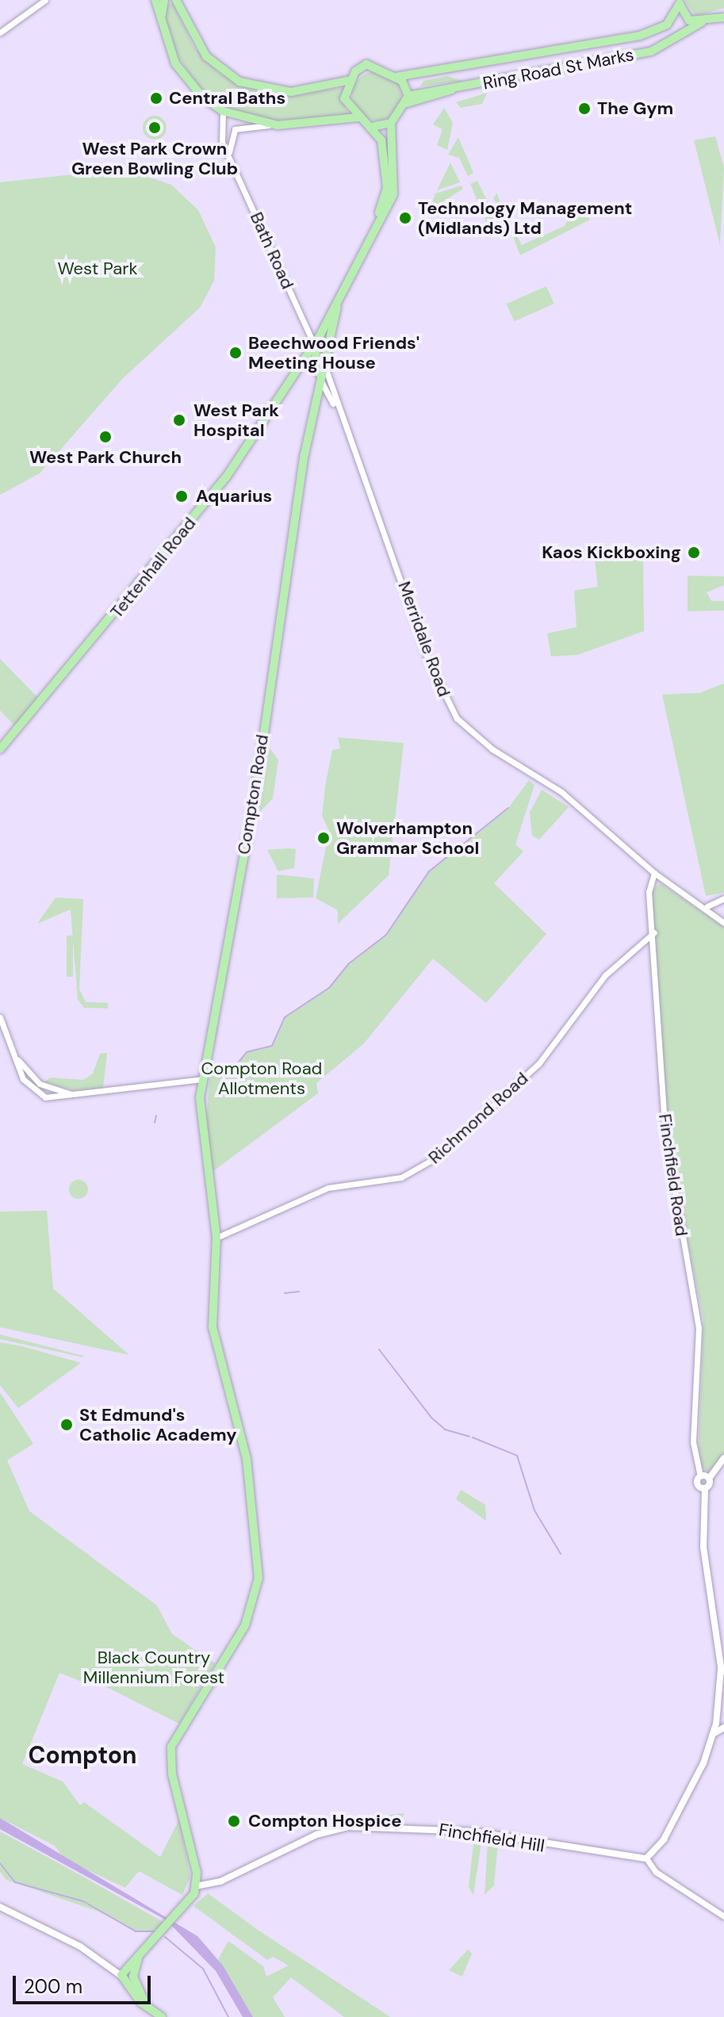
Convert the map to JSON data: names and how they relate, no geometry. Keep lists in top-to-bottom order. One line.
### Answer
{"streets":{"highway":["Ring Road St Marks","Tettenhall Road","Compton Road"],"main road":["Finchfield Hill"],"street":["Bath Road","Merridale Road","Richmond Road","Finchfield Road"]},"crossings":[["Bath Road","Tettenhall Road"],["Tettenhall Road","Compton Road"],["Merridale Road","Compton Road"],["Merridale Road","Finchfield Road"],["Compton Road","Richmond Road"],["Compton Road","Finchfield Hill"],["Richmond Road","Finchfield Road"]],"districts":["Compton"],"parks":["West Park","Compton Road Allotments","Black Country Millennium Forest"],"places":["Central Baths","The Gym","West Park Crown Green Bowling Club","Technology Management (Midlands) Ltd","Beechwood Friends' Meeting House","West Park Hospital","West Park Church","Aquarius","Kaos Kickboxing","Wolverhampton Grammar School","St Edmund's Catholic Academy","Compton Hospice"],"scale_bar":"200 m"}
